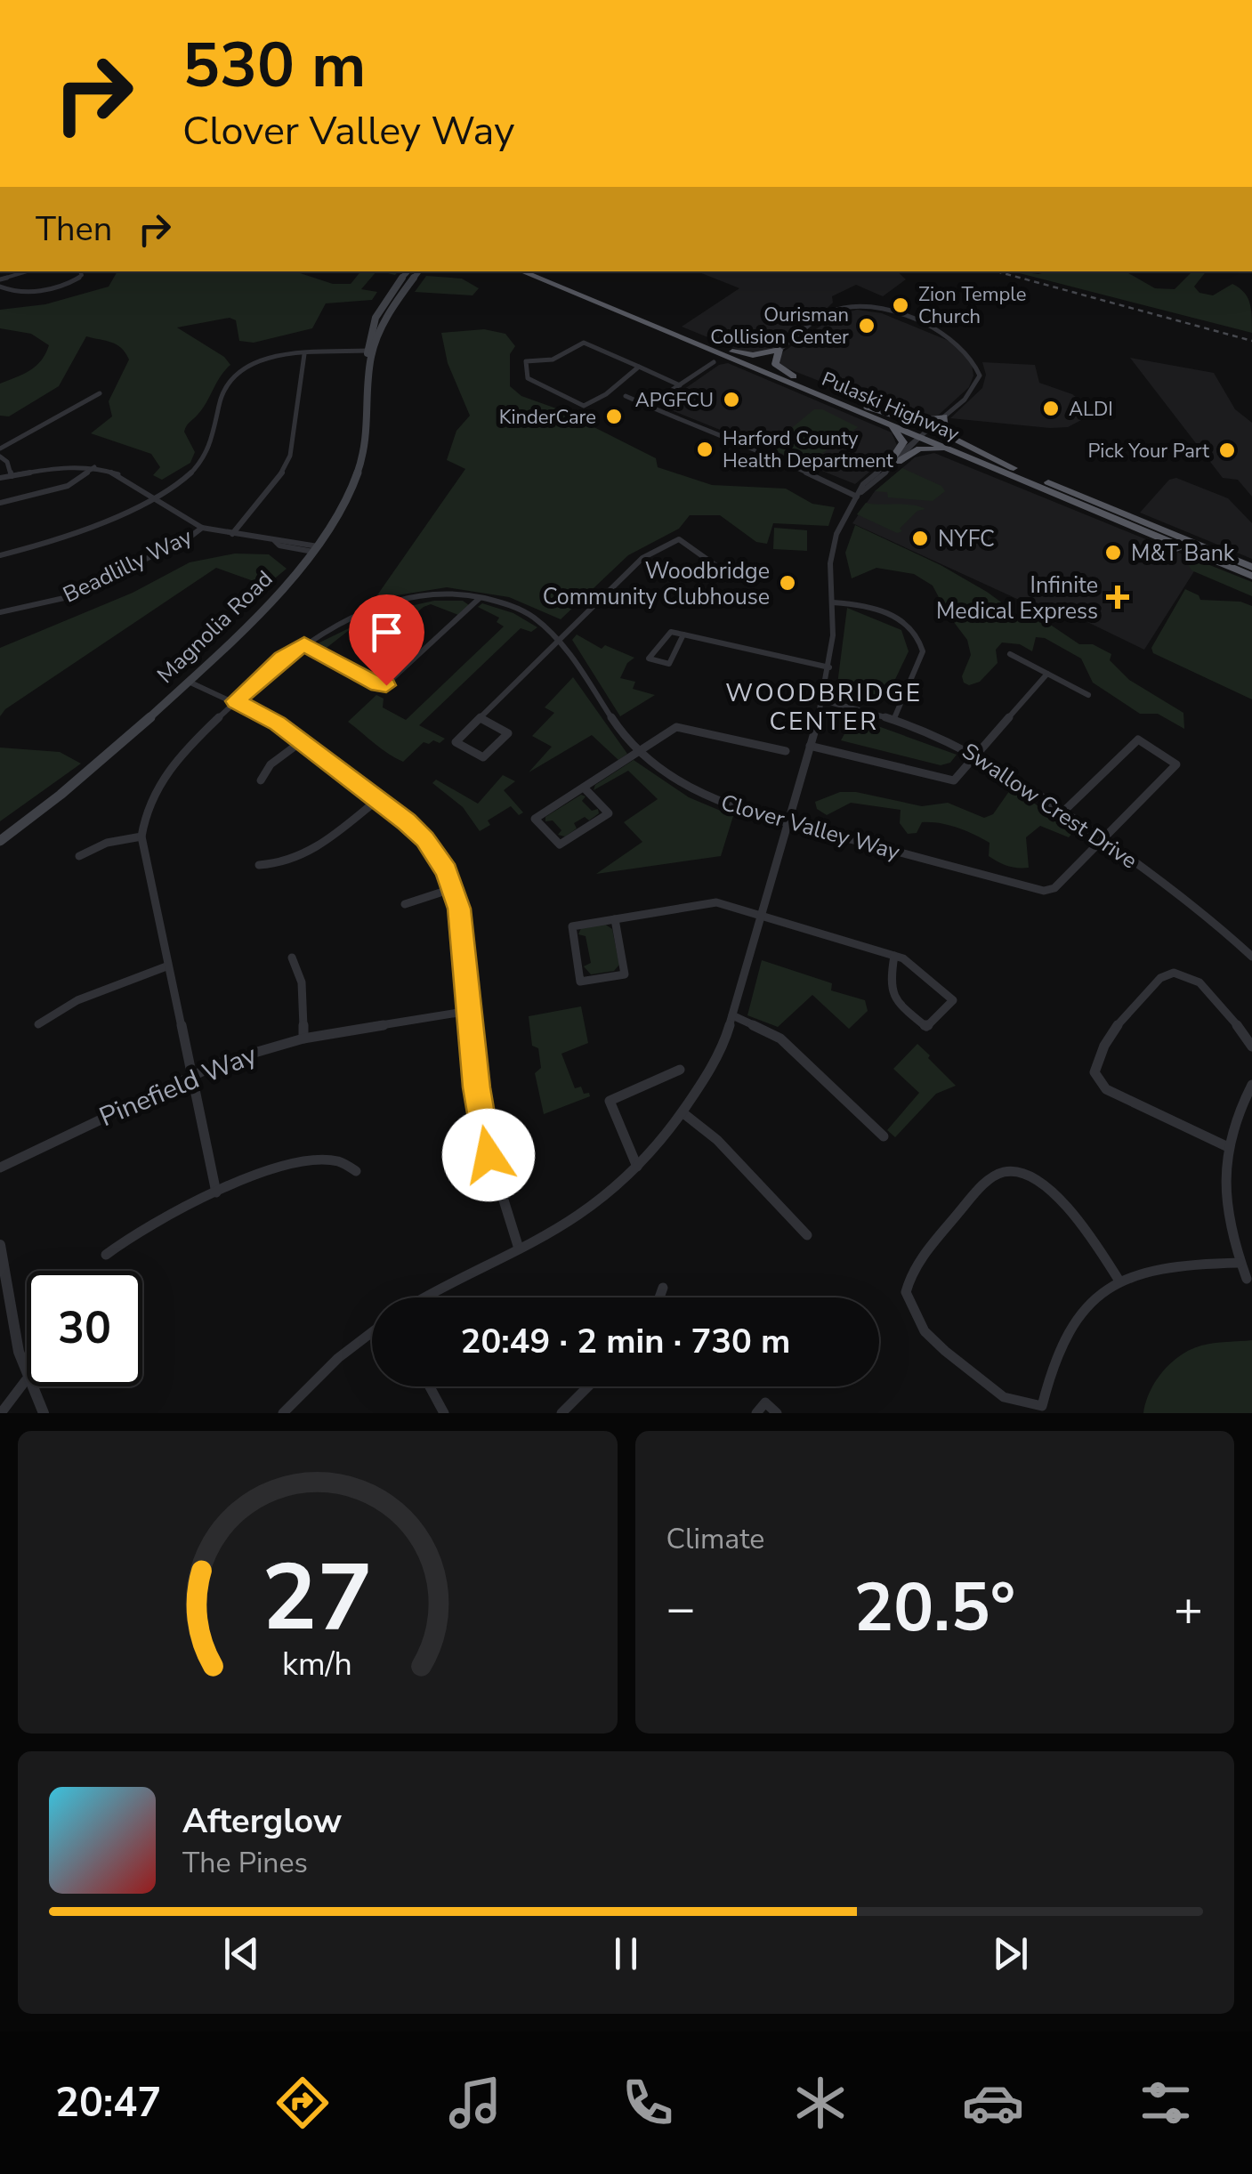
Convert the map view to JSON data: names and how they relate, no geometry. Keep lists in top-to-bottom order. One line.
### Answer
{"streets":{"highway":["Pulaski Highway"],"main road":["Magnolia Road"],"street":["Beadlilly Way","Swallow Crest Drive","Clover Valley Way","Pinefield Way"]},"crossings":[["Swallow Crest Drive","Clover Valley Way"],["Clover Valley Way","Pinefield Way"]],"districts":["WOODBRIDGE CENTER"],"places":{"other":["Zion Temple Church","Ourisman Collision Center","APGFCU","ALDI","KinderCare","Harford County Health Department","Pick Your Part","NYFC","M&T Bank","Woodbridge Community Clubhouse"],"health":["Infinite Medical Express"]},"page":{"turn":["530 m","Clover Valley Way"],"then":"Then","limit":"30","trip":"20:49 · 2 min · 730 m","tile":"Climate","heat":["−","20.5°","+"],"song":["Afterglow","The Pines"],"tabs":"20:47","gauge":["27","km/h"]}}
